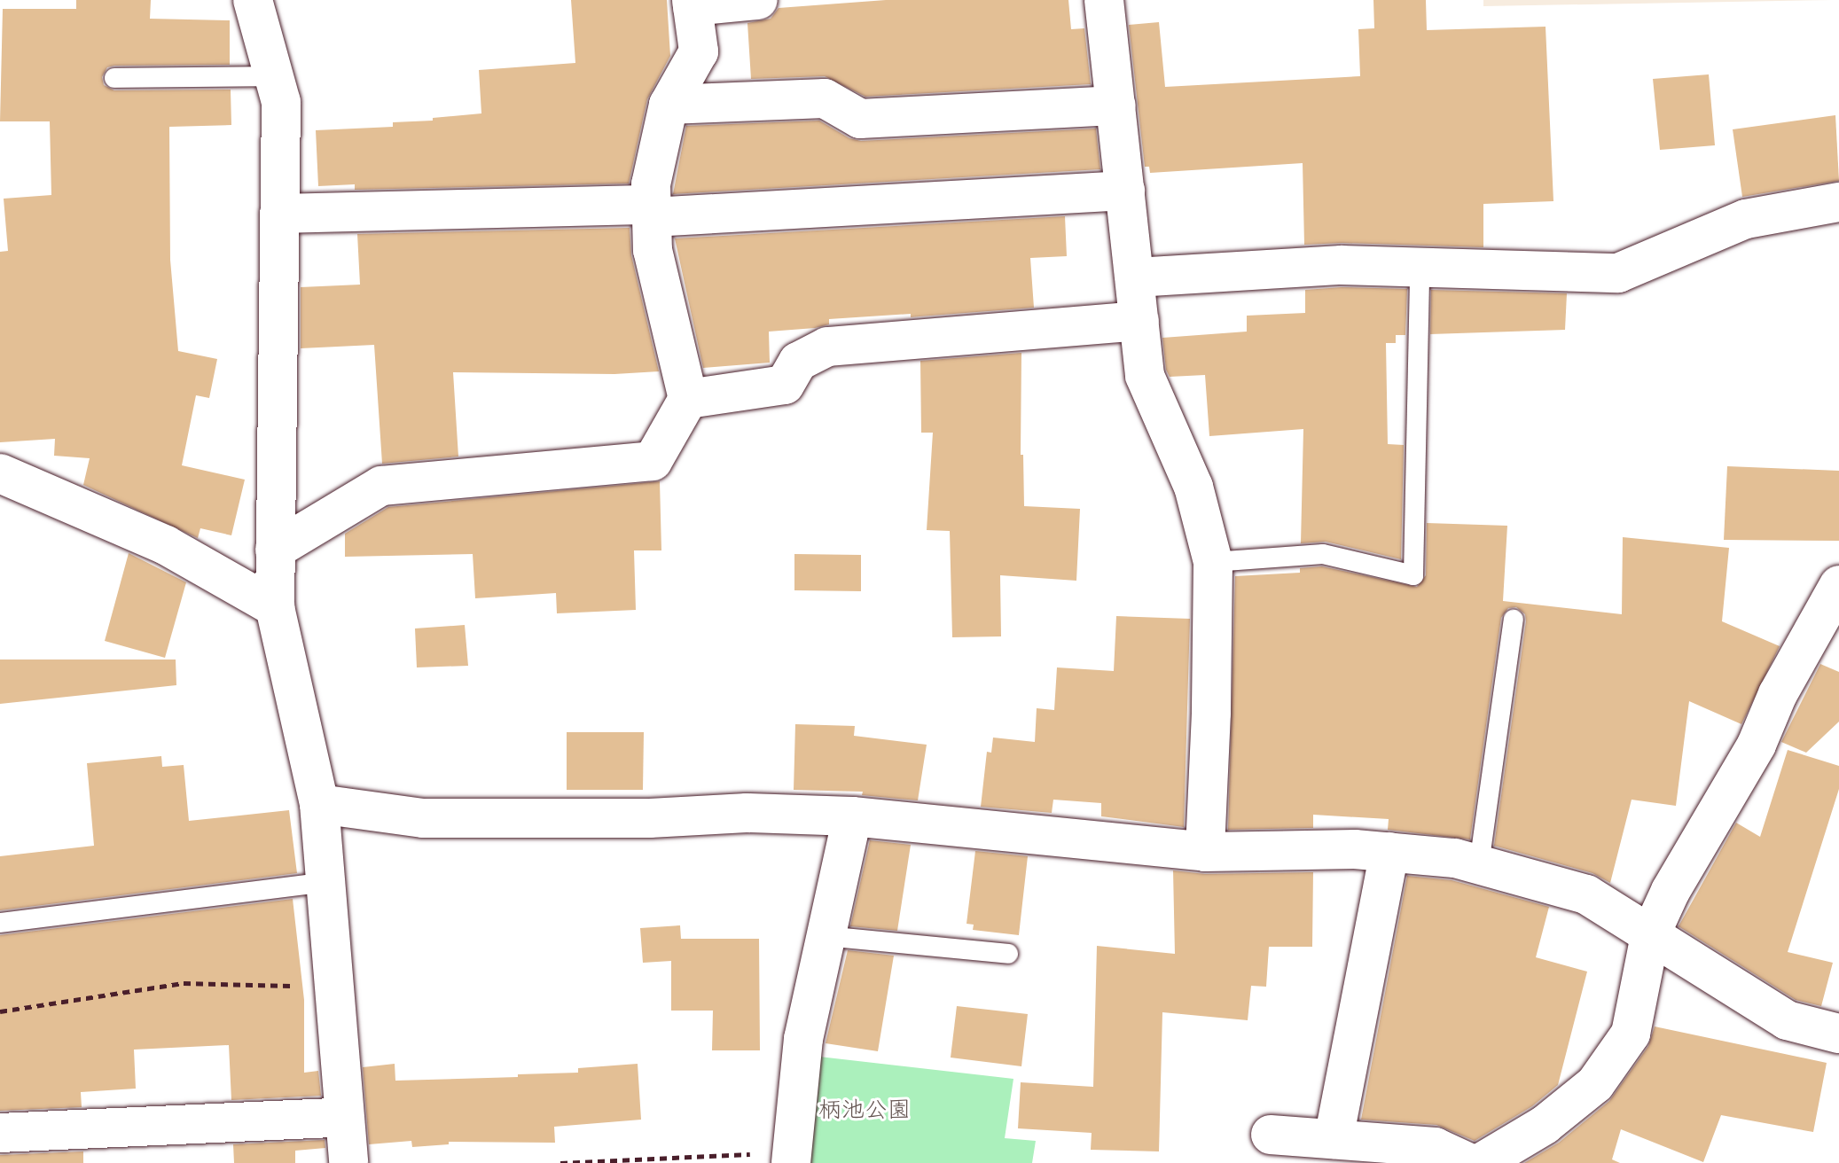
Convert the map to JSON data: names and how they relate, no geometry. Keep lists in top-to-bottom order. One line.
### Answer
{"parks":["柄池公園"]}
